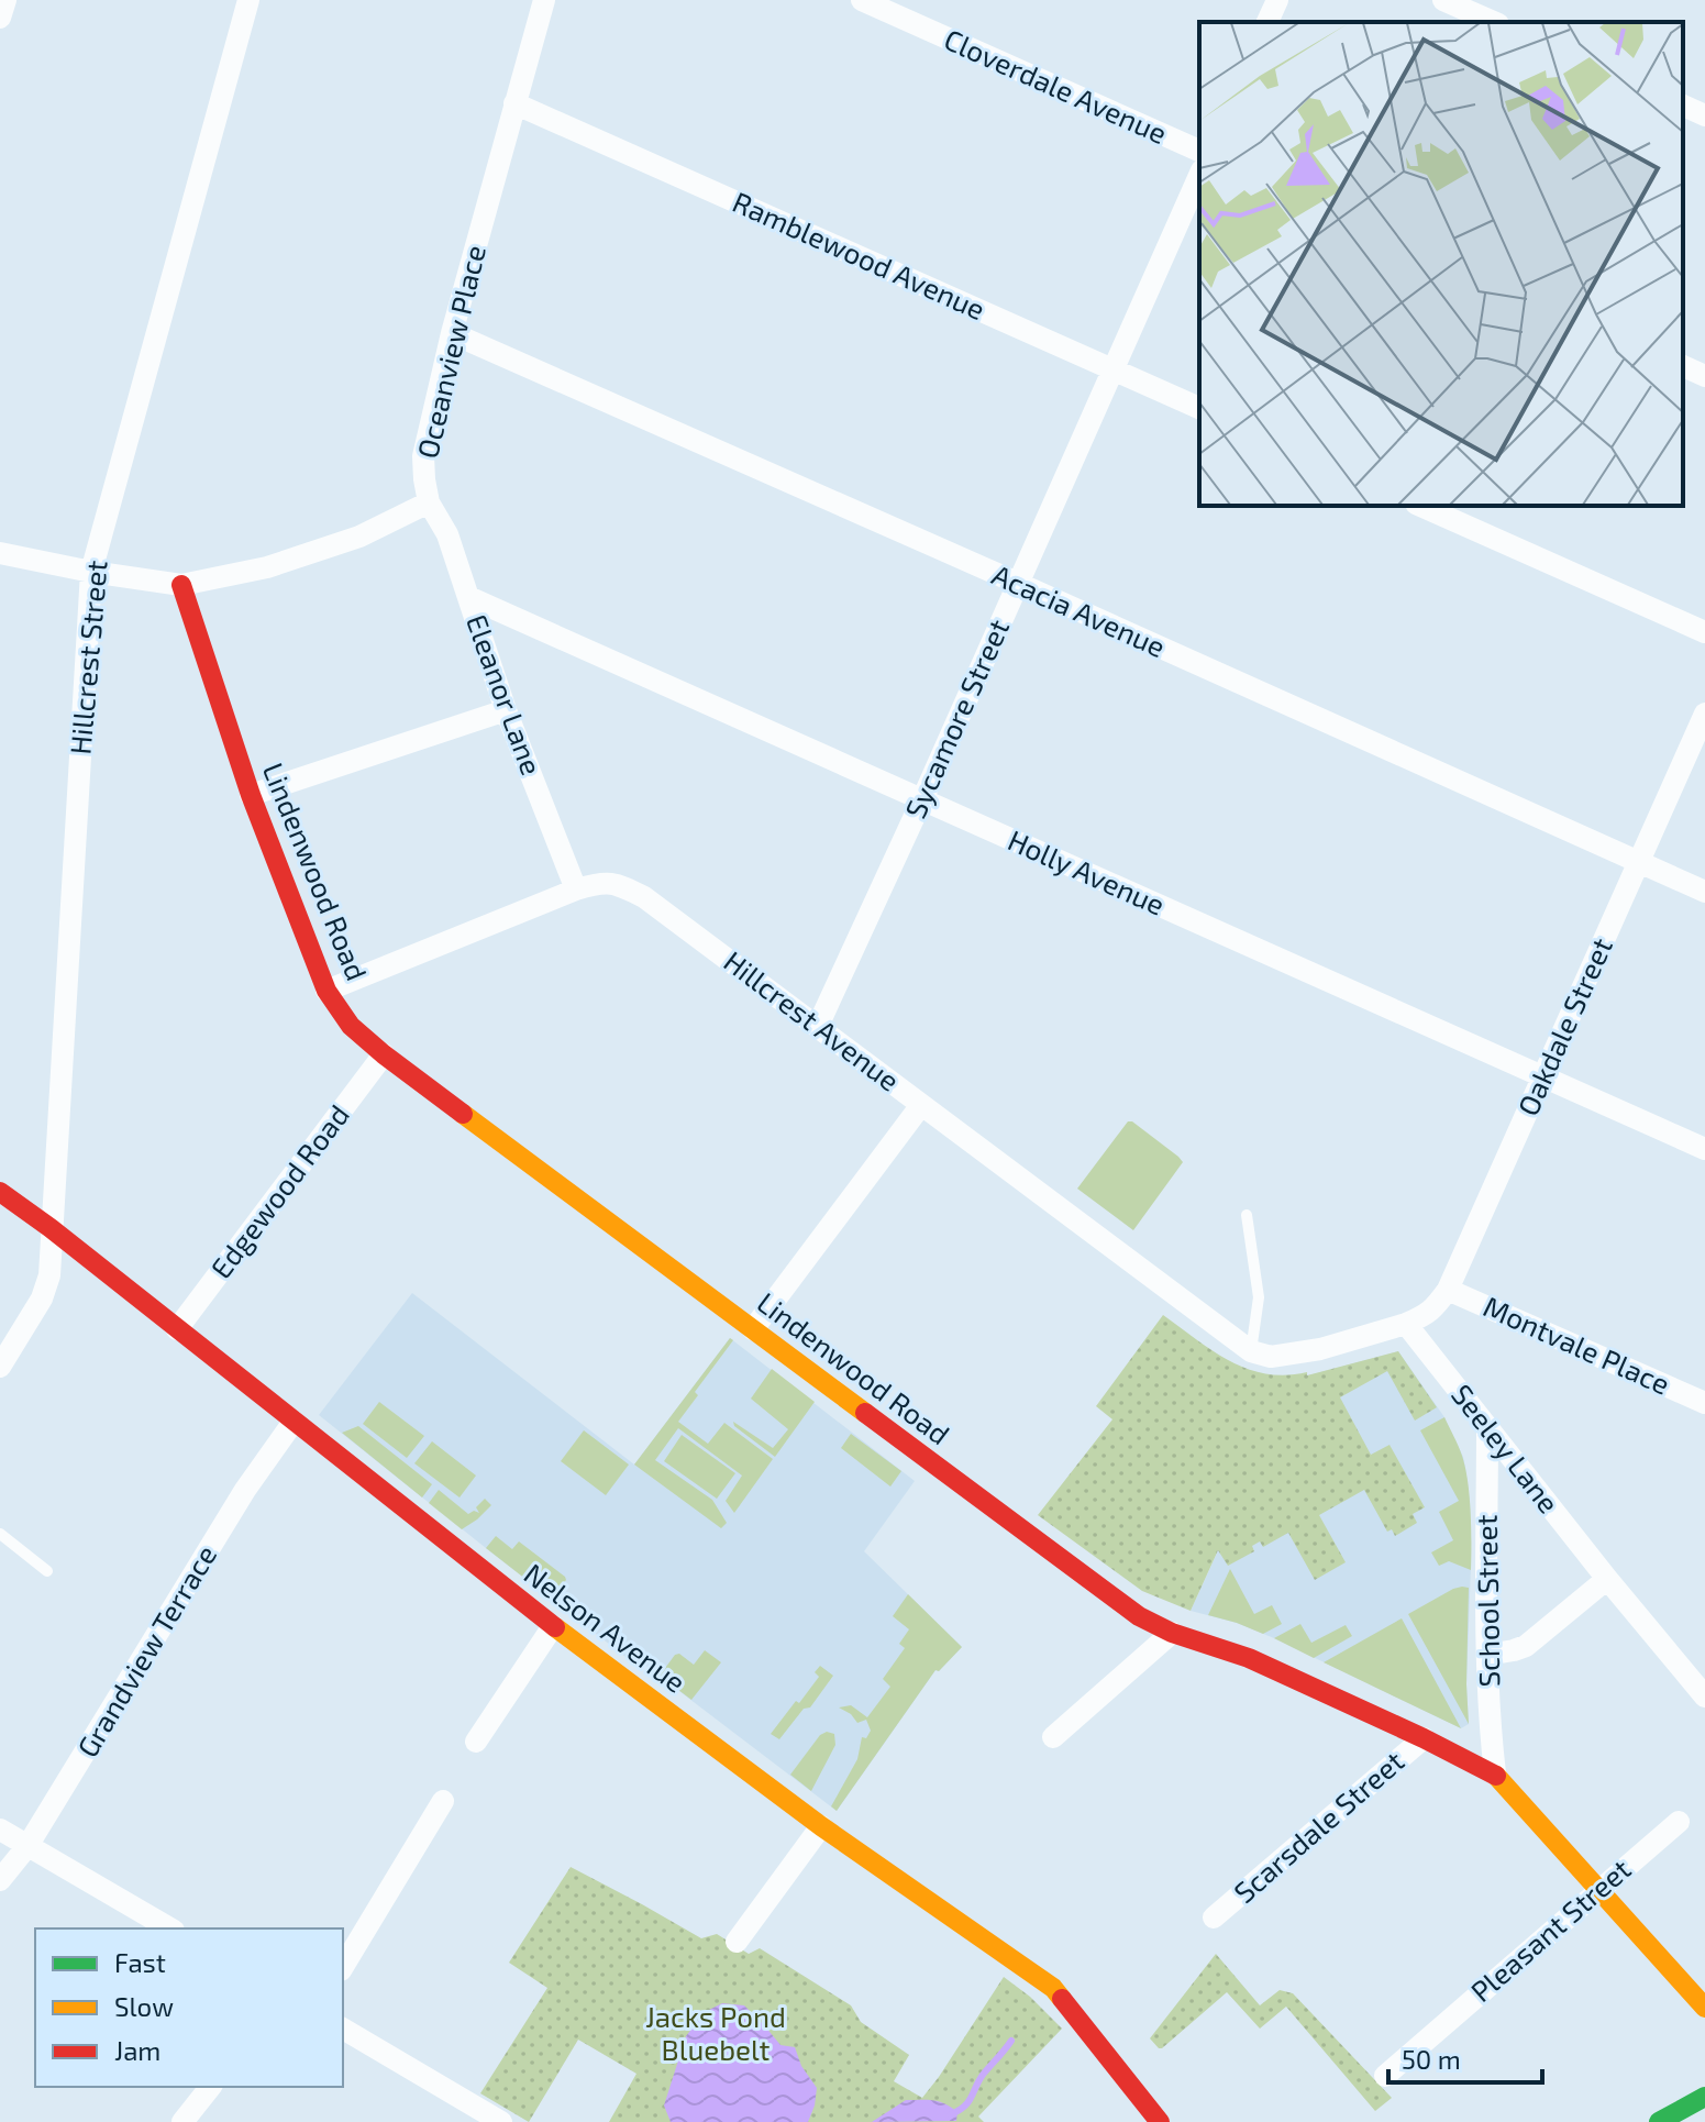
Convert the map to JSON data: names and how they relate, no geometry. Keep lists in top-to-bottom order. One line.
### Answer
{"streets":{"street":["Cloverdale Avenue","Ramblewood Avenue","Oceanview Place","Acacia Avenue","Hillcrest Street","Eleanor Lane","Sycamore Street","Lindenwood Road","Holly Avenue","Hillcrest Avenue","Oakdale Street","Edgewood Road","Montvale Place","Seeley Lane","School Street","Nelson Avenue","Grandview Terrace","Scarsdale Street","Pleasant Street"]},"crossings":[["Ramblewood Avenue","Oceanview Place"],["Ramblewood Avenue","Sycamore Street"],["Oceanview Place","Acacia Avenue"],["Oceanview Place","Hillcrest Street"],["Oceanview Place","Eleanor Lane"],["Oceanview Place","Lindenwood Road"],["Acacia Avenue","Sycamore Street"],["Acacia Avenue","Oakdale Street"],["Hillcrest Street","Nelson Avenue"],["Eleanor Lane","Holly Avenue"],["Eleanor Lane","Hillcrest Avenue"],["Sycamore Street","Holly Avenue"],["Sycamore Street","Hillcrest Avenue"],["Lindenwood Road","Hillcrest Avenue"],["Lindenwood Road","Edgewood Road"],["Lindenwood Road","School Street"],["Lindenwood Road","Scarsdale Street"],["Lindenwood Road","Pleasant Street"],["Holly Avenue","Oakdale Street"],["Oakdale Street","Montvale Place"],["Oakdale Street","Seeley Lane"],["Edgewood Road","Nelson Avenue"],["Seeley Lane","School Street"],["Nelson Avenue","Grandview Terrace"]],"parks":["Jacks Pond Bluebelt"],"legend":["Fast","Slow","Jam"],"scale_bar":"50 m"}
